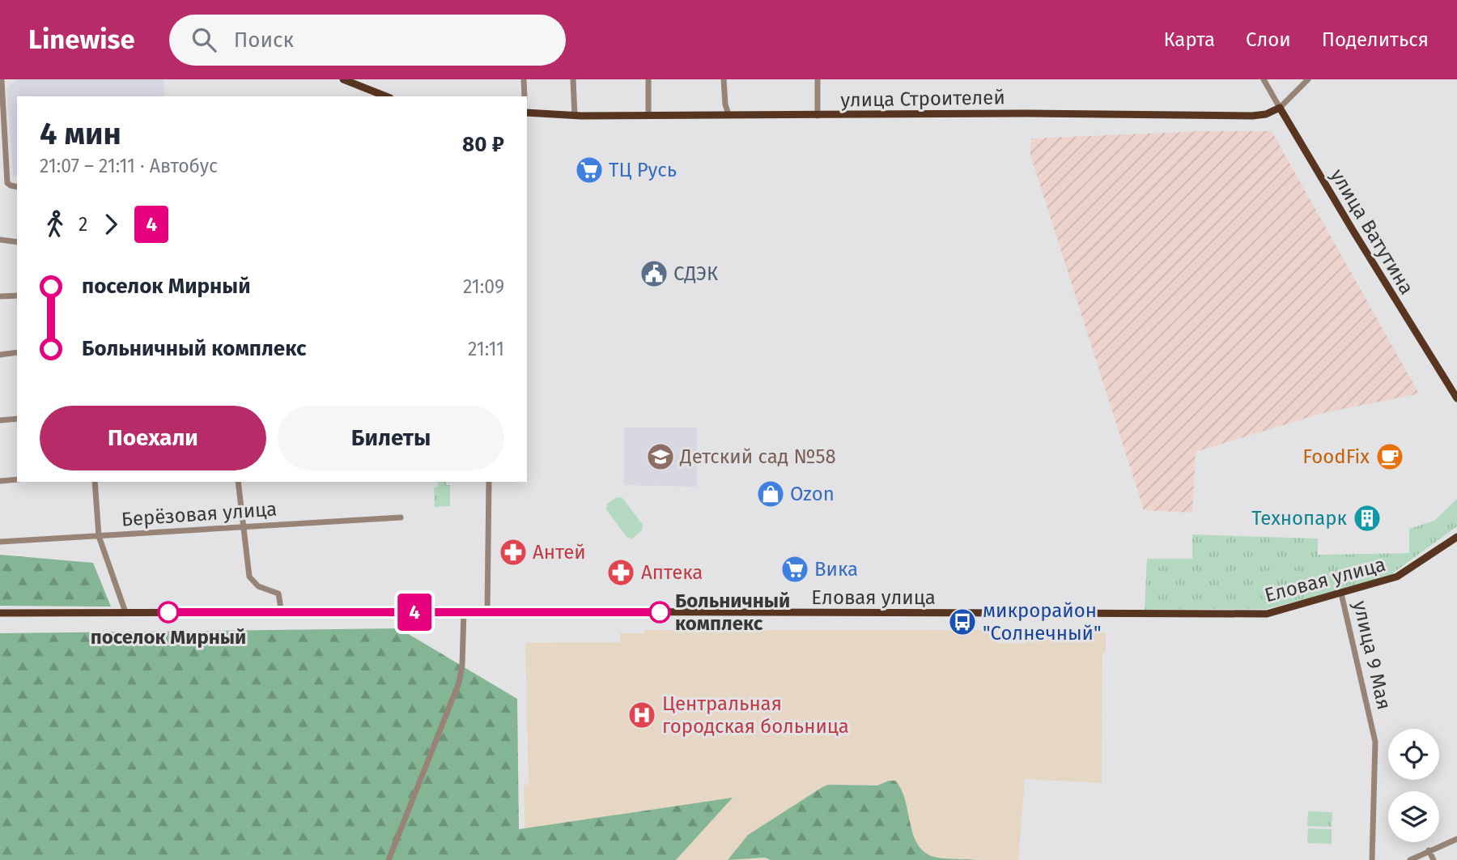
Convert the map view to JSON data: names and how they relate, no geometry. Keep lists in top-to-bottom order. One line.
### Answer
{"streets":{"main road":["улица Строителей","улица Ватутина","Еловая улица"],"street":["Берёзовая улица","улица 9 Мая"]},"crossings":[["улица Строителей","улица Ватутина"],["Еловая улица","улица 9 Мая"]],"places":{"supermarket":["ТЦ Русь","Вика"],"public building":["СДЭК"],"school or university":["Детский сад №58"],"cafe":["FoodFix"],"shop":["Ozon"],"building":["Технопарк"],"pharmacy":["Антей","Аптека"],"other":["поселок Мирный","Больничный комплекс"],"bus stop":["микрорайон \"Солнечный\""],"hospital":["Центральная городская больница"]},"lines":["bus line 4"],"page":{"header":"Linewise","search":"Поиск","nav":["Карта","Слои","Поделиться"],"on_map":"4","heading":["4 мин","21:07 – 21:11 · Автобус","80 ₽"],"legs":["2","4"],"list":[{"name":"поселок Мирный","value":"21:09"},{"name":"Больничный комплекс","value":"21:11"}],"buttons":["Поехали","Билеты"]}}
